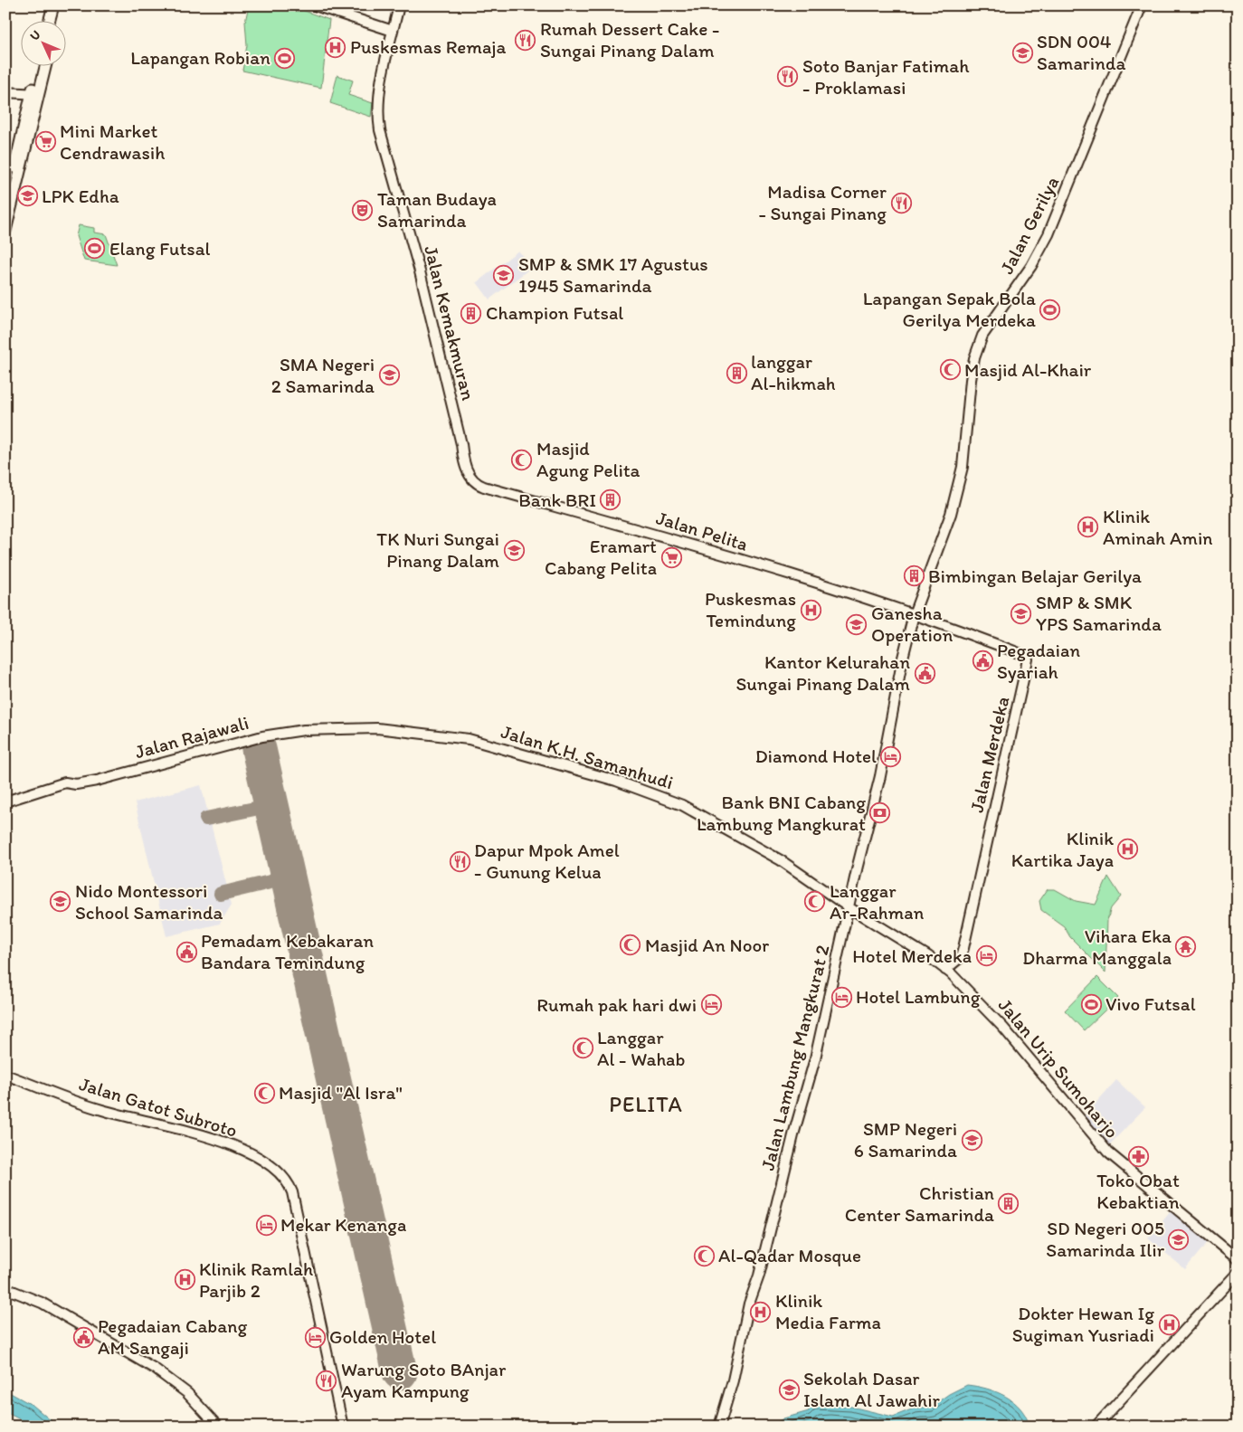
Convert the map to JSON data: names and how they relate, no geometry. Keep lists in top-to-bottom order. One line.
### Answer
{"streets":{"street":["Jalan Gerilya","Jalan Kemakmuran","Jalan Pelita","Jalan Rajawali","Jalan Merdeka","Jalan K.H. Samanhudi","Jalan Lambung Mangkurat 2","Jalan Urip Sumoharjo","Jalan Gatot Subroto"]},"crossings":[["Jalan Gerilya","Jalan Pelita"],["Jalan Gerilya","Jalan Merdeka"],["Jalan Gerilya","Jalan Lambung Mangkurat 2"],["Jalan Kemakmuran","Jalan Pelita"],["Jalan Pelita","Jalan Merdeka"],["Jalan Pelita","Jalan Lambung Mangkurat 2"],["Jalan Rajawali","Jalan K.H. Samanhudi"],["Jalan Merdeka","Jalan Lambung Mangkurat 2"],["Jalan Merdeka","Jalan Urip Sumoharjo"],["Jalan K.H. Samanhudi","Jalan Lambung Mangkurat 2"],["Jalan K.H. Samanhudi","Jalan Urip Sumoharjo"],["Jalan Lambung Mangkurat 2","Jalan Urip Sumoharjo"]],"districts":["PELITA"],"places":{"restaurant":["Rumah Dessert Cake - Sungai Pinang Dalam","Soto Banjar Fatimah - Proklamasi","Madisa Corner - Sungai Pinang","Dapur Mpok Amel - Gunung Kelua","Warung Soto BAnjar Ayam Kampung"],"hospital":["Puskesmas Remaja","Klinik Aminah Amin","Puskesmas Temindung","Klinik Kartika Jaya","Klinik Ramlah Parjib 2","Klinik Media Farma","Dokter Hewan Ig Sugiman Yusriadi"],"school or university":["SDN 004 Samarinda","LPK Edha","SMP & SMK 17 Agustus 1945 Samarinda","SMA Negeri 2 Samarinda","TK Nuri Sungai Pinang Dalam","SMP & SMK YPS Samarinda","Ganesha Operation","Nido Montessori School Samarinda","SMP Negeri 6 Samarinda","SD Negeri 005 Samarinda Ilir","Sekolah Dasar Islam Al Jawahir"],"sports":["Lapangan Robian","Elang Futsal","Lapangan Sepak Bola Gerilya Merdeka","Vivo Futsal"],"supermarket":["Mini Market Cendrawasih","Eramart Cabang Pelita"],"theatre":["Taman Budaya Samarinda"],"building":["Champion Futsal","langgar Al-hikmah","Bank BRI","Bimbingan Belajar Gerilya","Christian Center Samarinda"],"mosque":["Masjid Al-Khair","Masjid Agung Pelita","Langgar Ar-Rahman","Masjid An Noor","Langgar Al - Wahab","Masjid \"Al Isra\"","Al-Qadar Mosque"],"public building":["Pegadaian Syariah","Kantor Kelurahan Sungai Pinang Dalam","Pemadam Kebakaran Bandara Temindung","Pegadaian Cabang AM Sangaji"],"hotel":["Diamond Hotel","Hotel Merdeka","Hotel Lambung","Rumah pak hari dwi","Mekar Kenanga","Golden Hotel"],"bank":["Bank BNI Cabang Lambung Mangkurat"],"temple":["Vihara Eka Dharma Manggala"],"pharmacy":["Toko Obat Kebaktian"]},"north":"top left"}
